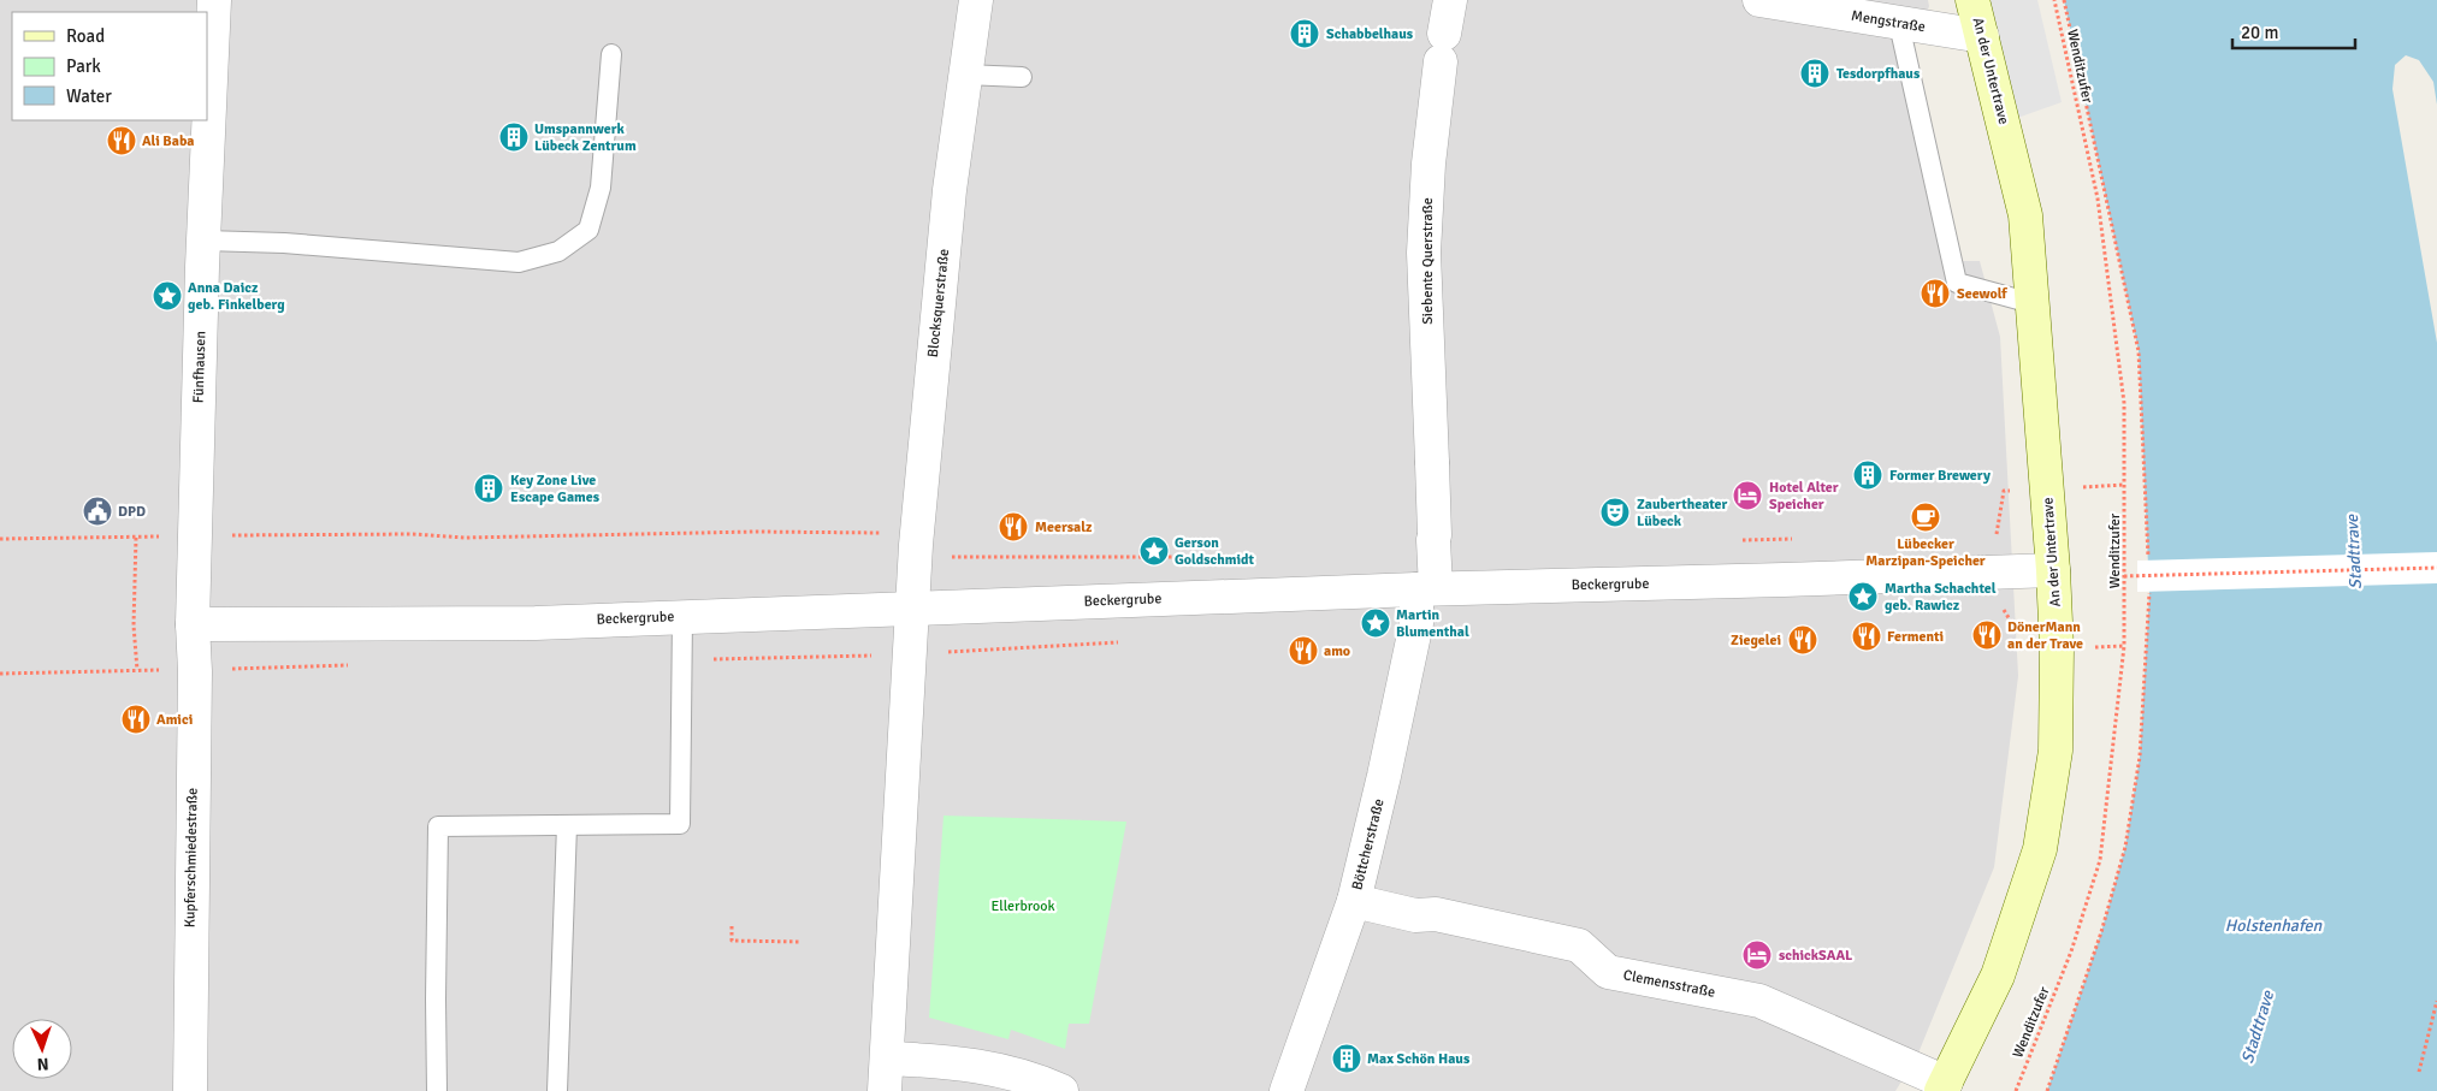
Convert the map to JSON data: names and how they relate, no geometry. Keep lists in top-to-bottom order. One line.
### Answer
{"streets":{"main road":["An der Untertrave"],"street":["Mengstraße","Siebente Querstraße","Blocksquerstraße","Fünfhausen","Beckergrube","Böttcherstraße","Kupferschmiedestraße","Clemensstraße"],"path":["Wenditzufer"]},"crossings":[["Mengstraße","An der Untertrave"],["An der Untertrave","Beckergrube"],["An der Untertrave","Clemensstraße"],["Siebente Querstraße","Beckergrube"],["Siebente Querstraße","Böttcherstraße"],["Blocksquerstraße","Beckergrube"],["Fünfhausen","Beckergrube"],["Fünfhausen","Kupferschmiedestraße"],["Beckergrube","Böttcherstraße"],["Beckergrube","Kupferschmiedestraße"],["Böttcherstraße","Clemensstraße"]],"water":["Stadttrave","Holstenhafen"],"parks":["Ellerbrook"],"places":{"building":["Schabbelhaus","Tesdorpfhaus","Umspannwerk Lübeck Zentrum","Former Brewery","Key Zone Live Escape Games","Max Schön Haus"],"restaurant":["Ali Baba","Seewolf","Meersalz","DönerMann an der Trave","Fermenti","Ziegelei","amo","Amici"],"place":["Anna Daicz geb. Finkelberg","Gerson Goldschmidt","Martha Schachtel geb. Rawicz","Martin Blumenthal"],"hotel":["Hotel Alter Speicher","schickSAAL"],"public building":["DPD"],"theatre":["Zaubertheater Lübeck"],"cafe":["Lübecker Marzipan-Speicher"]},"legend":["Road","Park","Water"],"scale_bar":"20 m","north":"bottom"}
